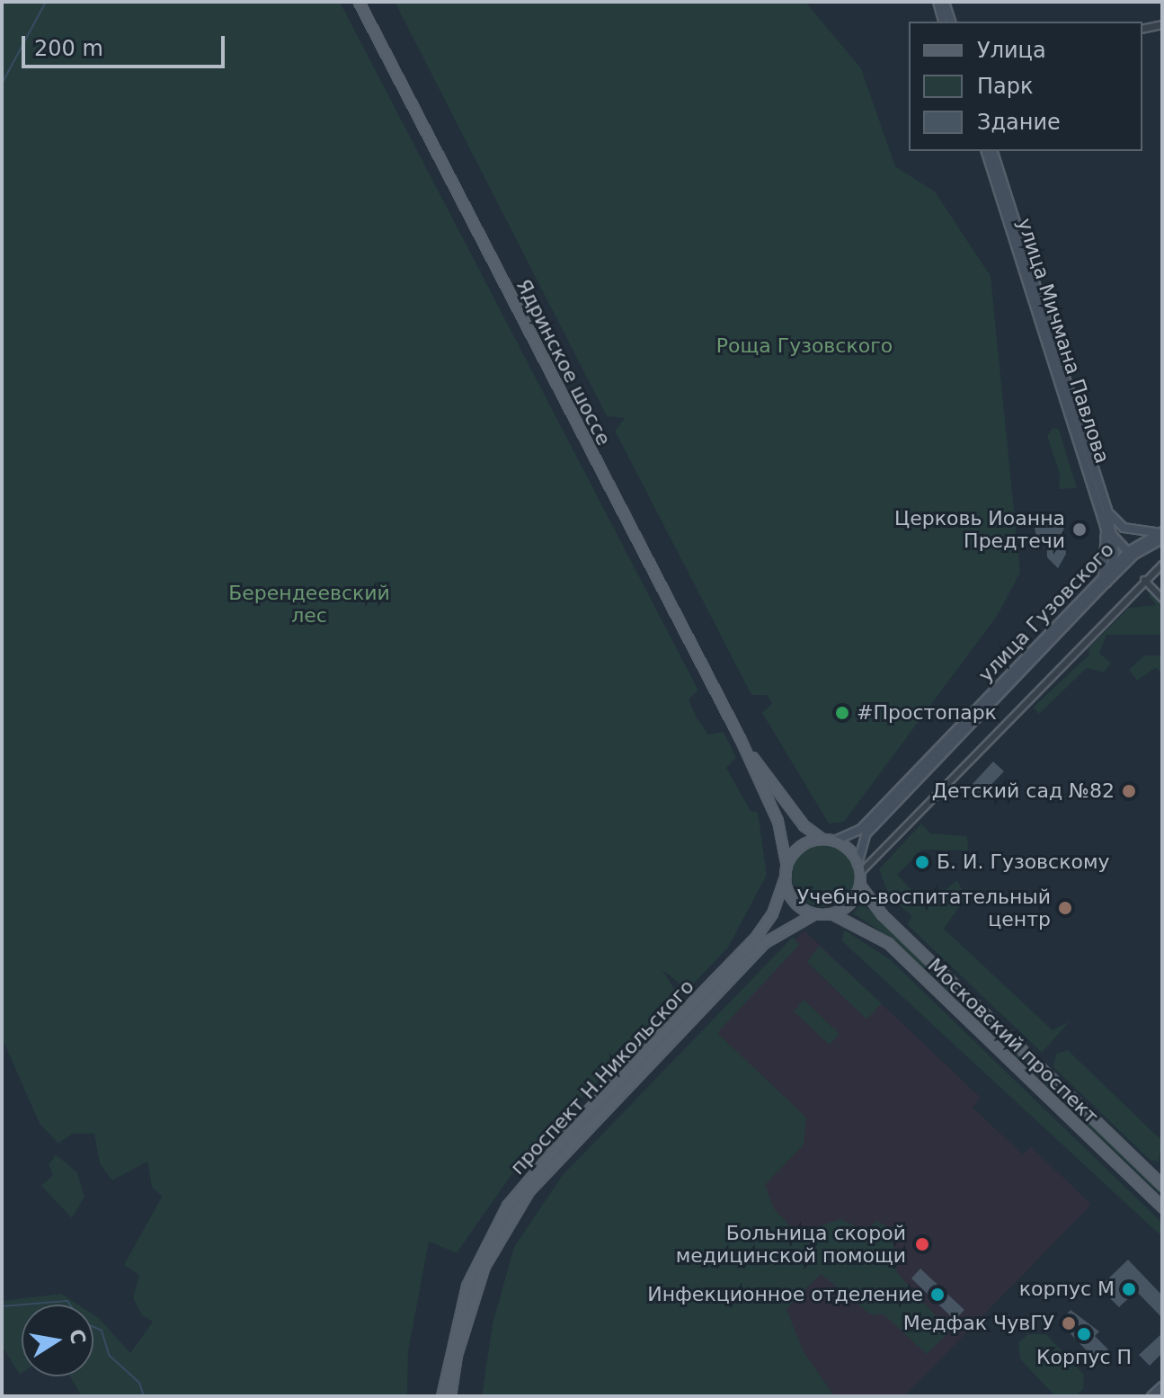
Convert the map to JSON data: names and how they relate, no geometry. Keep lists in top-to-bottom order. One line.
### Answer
{"streets":{"main road":["улица Мичмана Павлова","Ядринское шоссе","улица Гузовского","Московский проспект","проспект Н.Никольского"]},"crossings":[["улица Мичмана Павлова","улица Гузовского"],["Ядринское шоссе","улица Гузовского"],["Ядринское шоссе","Московский проспект"],["Ядринское шоссе","проспект Н.Никольского"],["улица Гузовского","Московский проспект"],["улица Гузовского","проспект Н.Никольского"],["Московский проспект","проспект Н.Никольского"]],"parks":["Роща Гузовского","Берендеевский лес"],"places":["Церковь Иоанна Предтечи","#Простопарк","Детский сад №82","Б. И. Гузовскому","Учебно-воспитательный центр","Больница скорой медицинской помощи","корпус М","Инфекционное отделение","Медфак ЧувГУ","Корпус П"],"legend":["Улица","Парк","Здание"],"scale_bar":"200 m","north":"right"}
